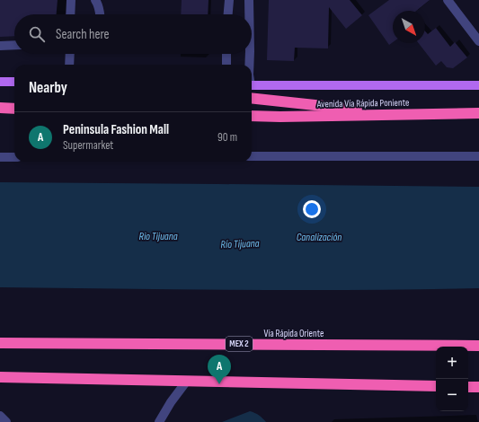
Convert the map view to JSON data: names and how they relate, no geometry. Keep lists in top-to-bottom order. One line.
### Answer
{"streets":{"highway":["Avenida Vía Rápida Poniente","Vía Rápida Oriente","MEX 2"]},"water":["Rio Tijuana","Canalización","Río Tijuana"],"north":"bottom right","page":{"search":"Search here","heading":"Nearby","list":[{"mark":"A","name":"Peninsula Fashion Mall","note":"Supermarket","value":"90 m"}],"map_buttons":["+","−"],"pins":"A"}}
